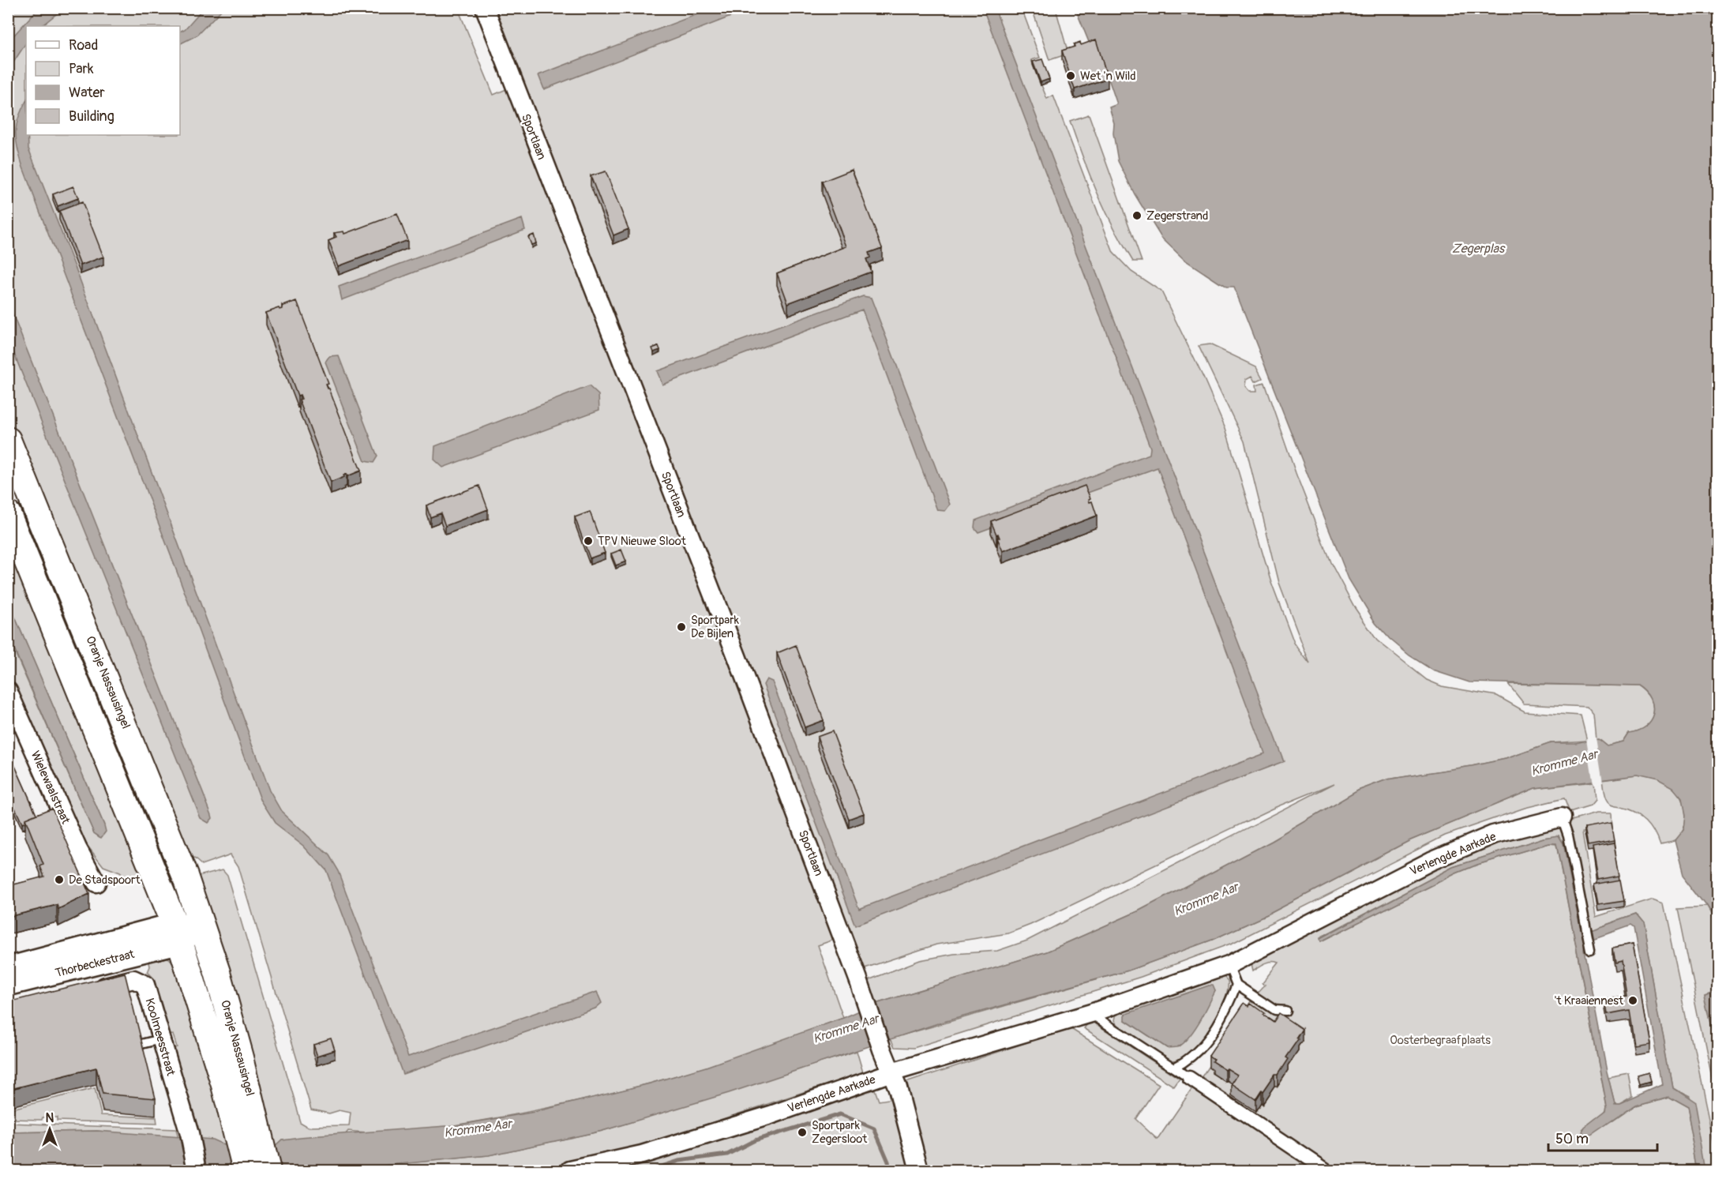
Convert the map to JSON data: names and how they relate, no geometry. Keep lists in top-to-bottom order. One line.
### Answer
{"streets":{"main road":["Oranje Nassausingel"],"street":["Sportlaan","Wielewaalstraat","Verlengde Aarkade","Thorbeckestraat","Koolmeesstraat"]},"crossings":[["Sportlaan","Verlengde Aarkade"],["Oranje Nassausingel","Thorbeckestraat"]],"water":["Zegerplas","Kromme Aar"],"parks":["Oosterbegraafplaats"],"places":["Wet 'n Wild","Zegerstrand","TPV Nieuwe Sloot","Sportpark De Bijlen","De Stadspoort","'t Kraaiennest","Sportpark Zegersloot"],"legend":["Road","Park","Water","Building"],"scale_bar":"50 m","north":"top"}
